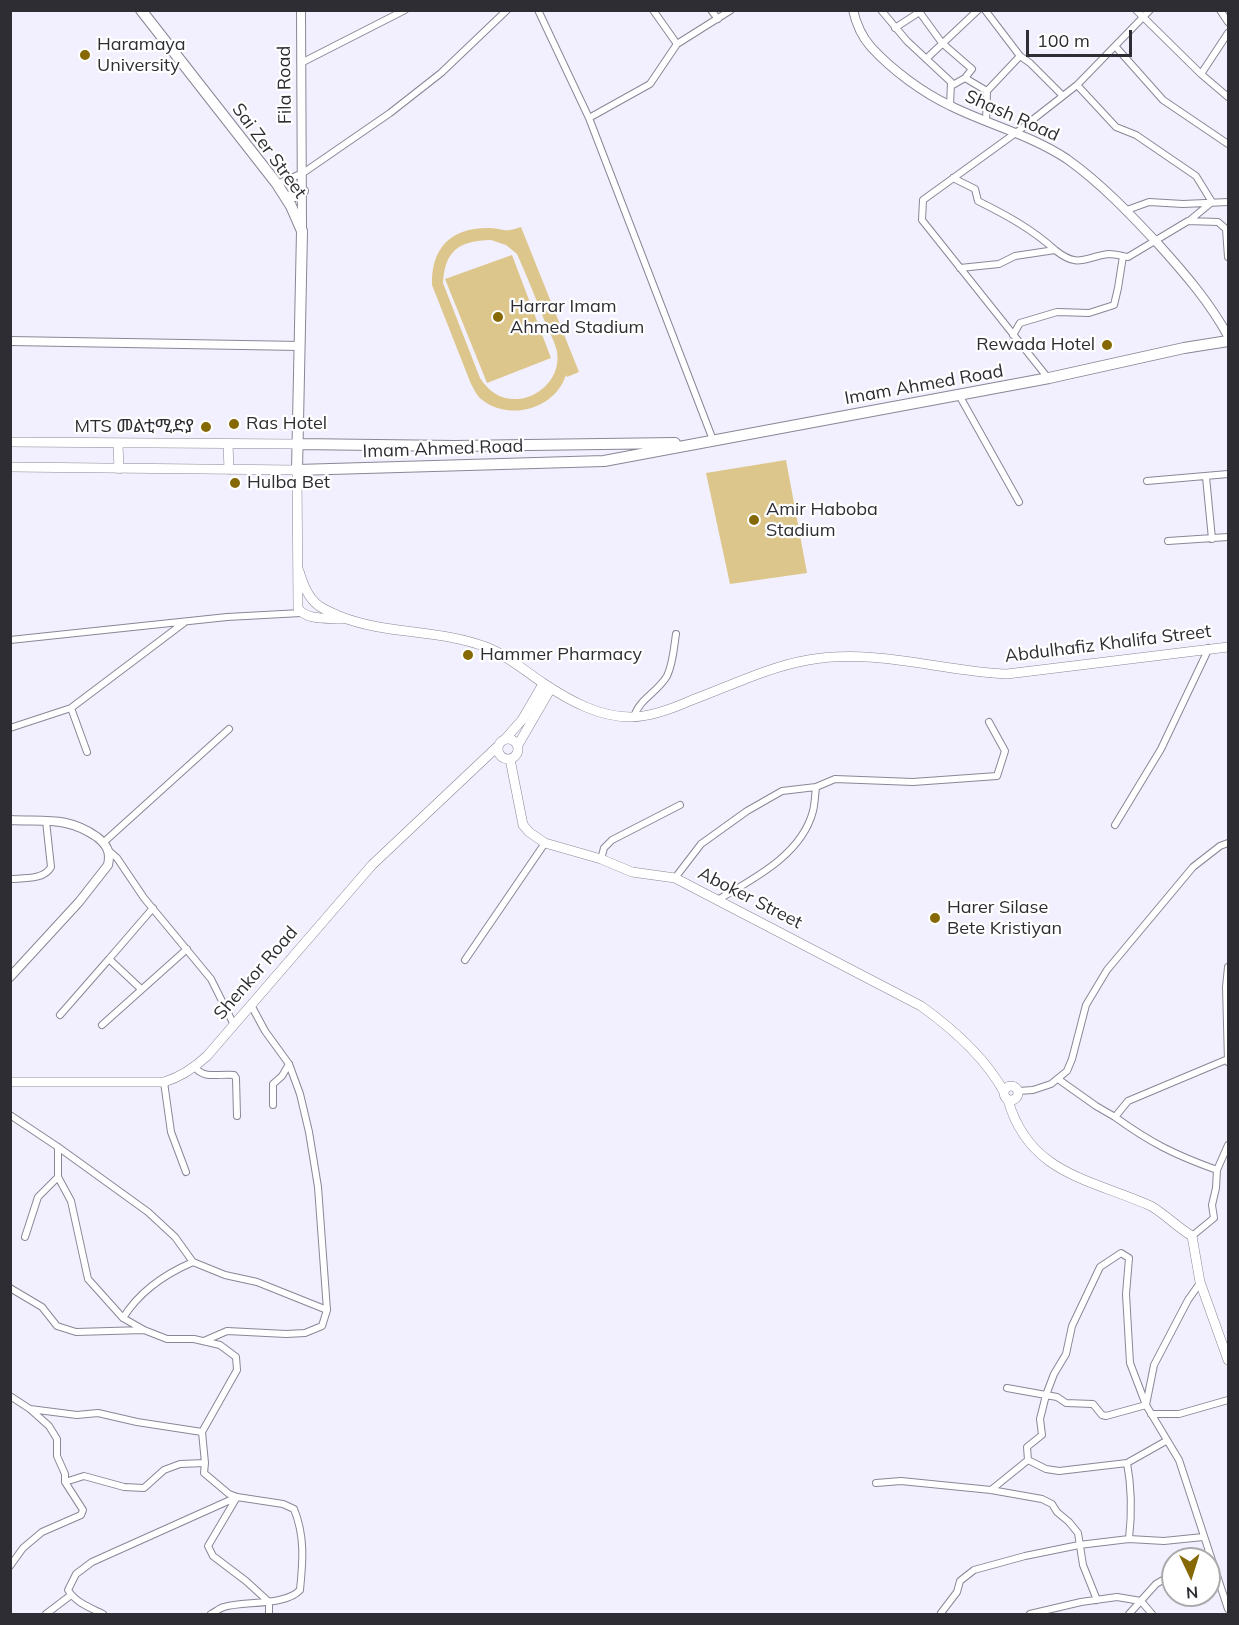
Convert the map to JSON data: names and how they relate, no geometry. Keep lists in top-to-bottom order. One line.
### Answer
{"streets":{"highway":["Sai Zer Street","Imam Ahmed Road"],"main road":["Abdulhafiz Khalifa Street","Aboker Street","Shenkor Road"],"street":["Fila Road","Shash Road"]},"crossings":[["Fila Road","Sai Zer Street"],["Sai Zer Street","Imam Ahmed Road"],["Aboker Street","Shenkor Road"]],"places":["Haramaya University","Harrar Imam Ahmed Stadium","Rewada Hotel","Ras Hotel","MTS መልቲሚድያ","Hulba Bet","Amir Haboba Stadium","Hammer Pharmacy","Harer Silase Bete Kristiyan"],"scale_bar":"100 m","north":"bottom"}
